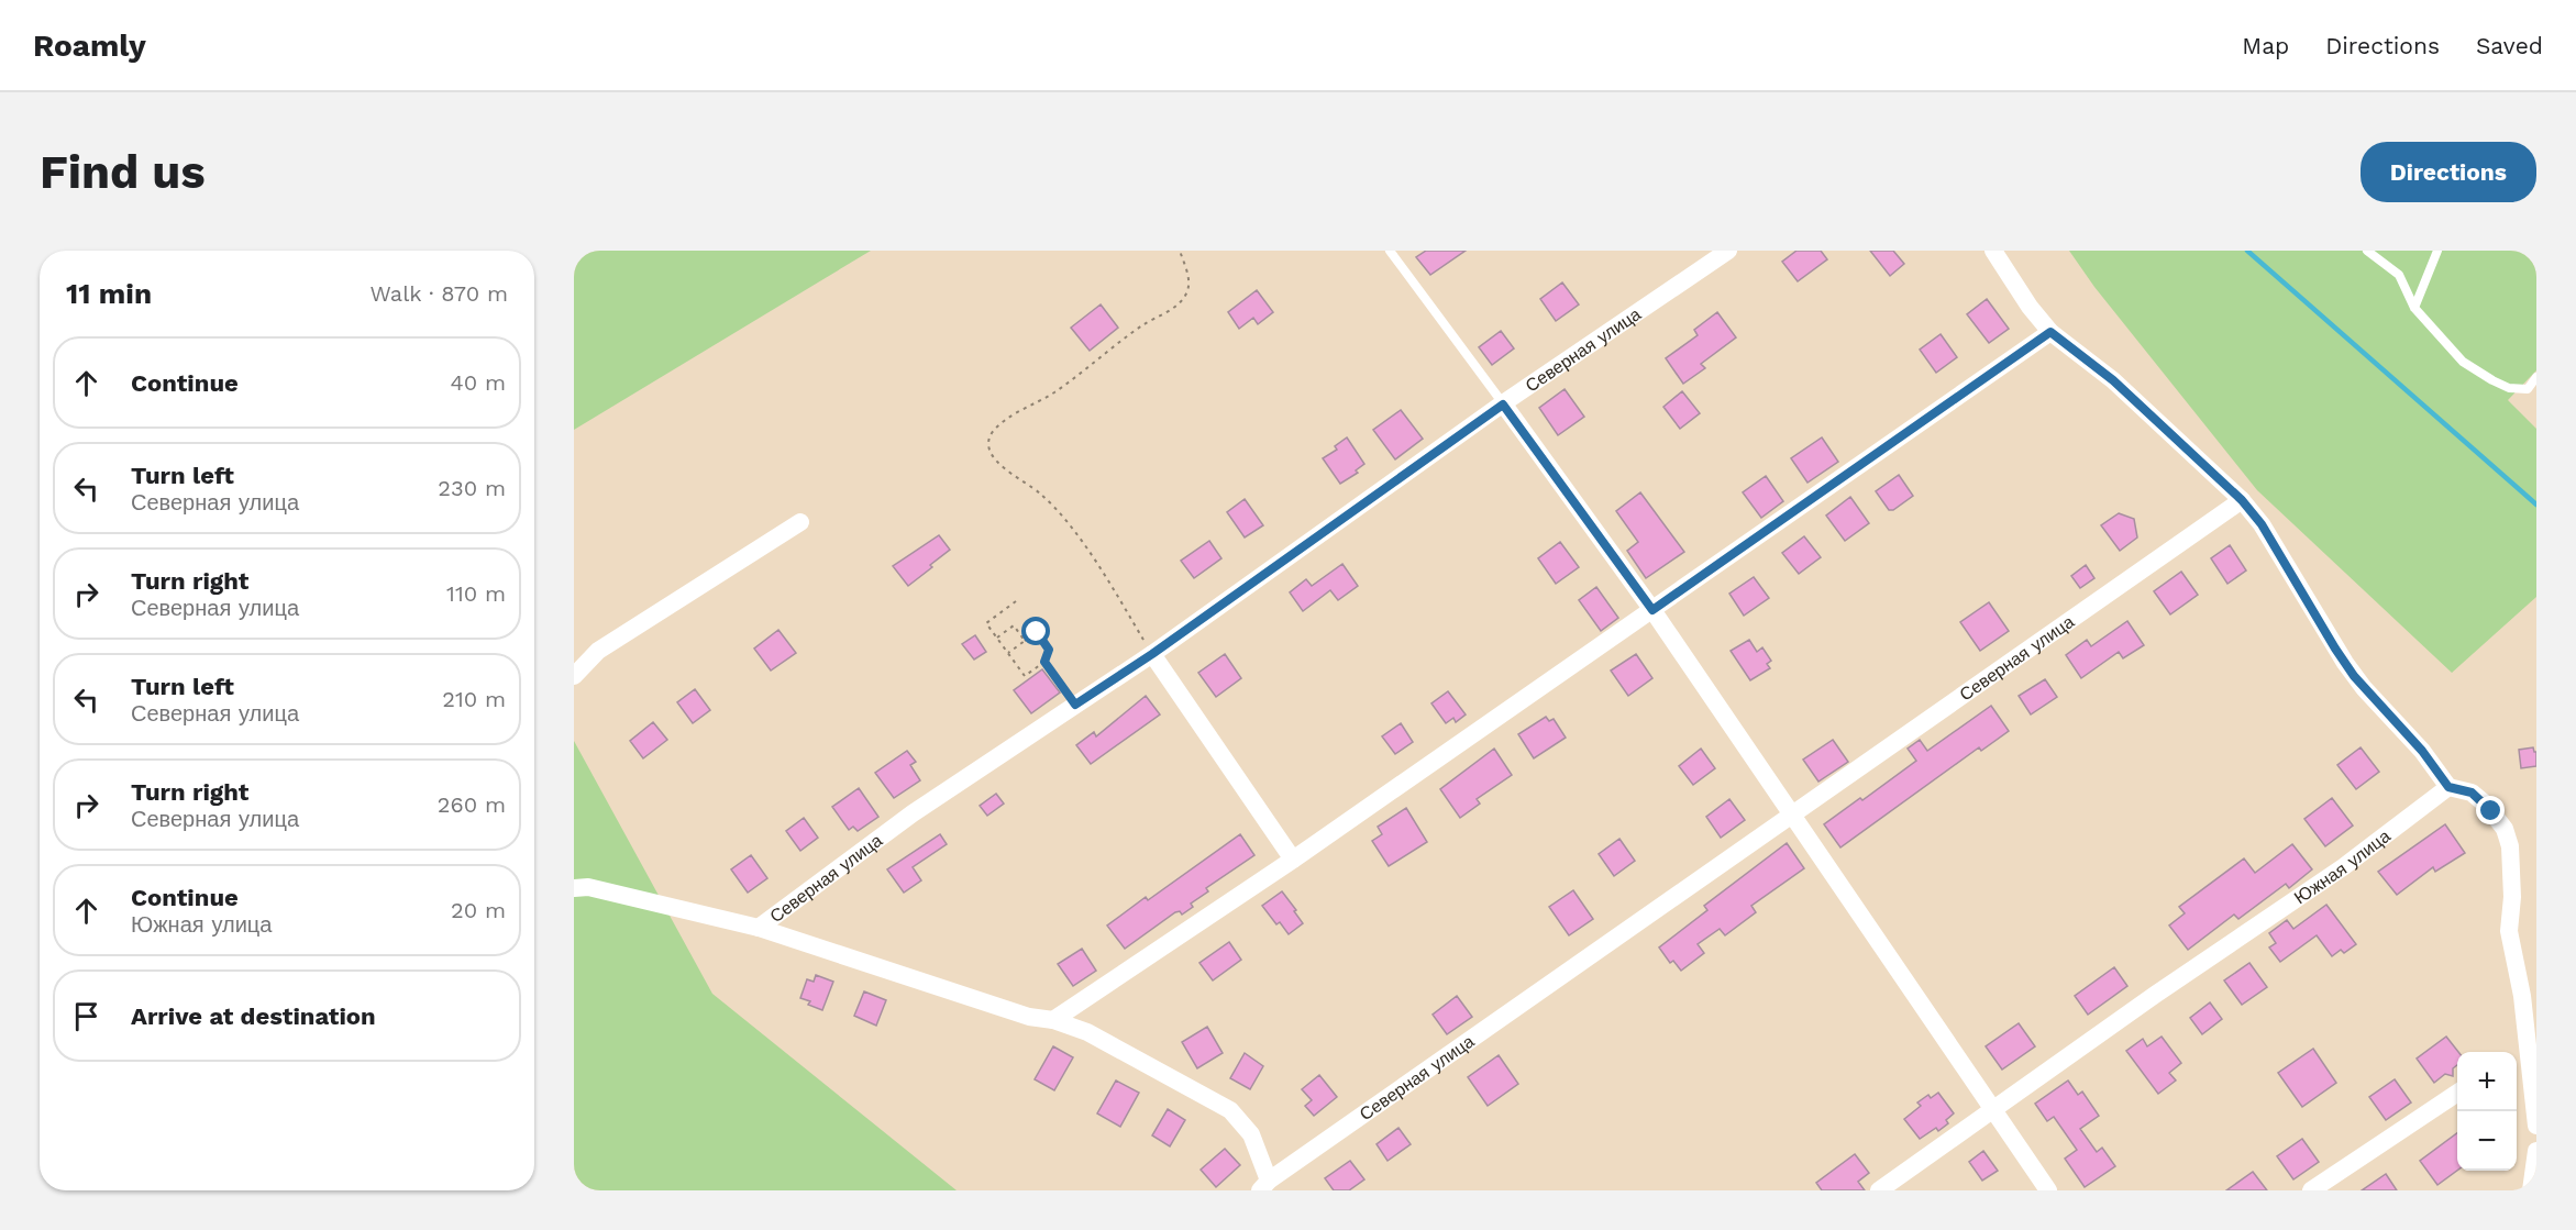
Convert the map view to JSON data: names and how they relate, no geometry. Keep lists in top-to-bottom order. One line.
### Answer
{"streets":{"street":["Северная улица","Южная улица"]},"page":{"header":"Roamly","nav":["Map","Directions","Saved"],"buttons":"Directions","title":"Find us","heading":["11 min","Walk · 870 m"],"list":[["Continue","40 m"],["Turn left","Северная улица","230 m"],["Turn right","Северная улица","110 m"],["Turn left","Северная улица","210 m"],["Turn right","Северная улица","260 m"],["Continue","Южная улица","20 m"],"Arrive at destination"],"map_buttons":["+","−"]}}
